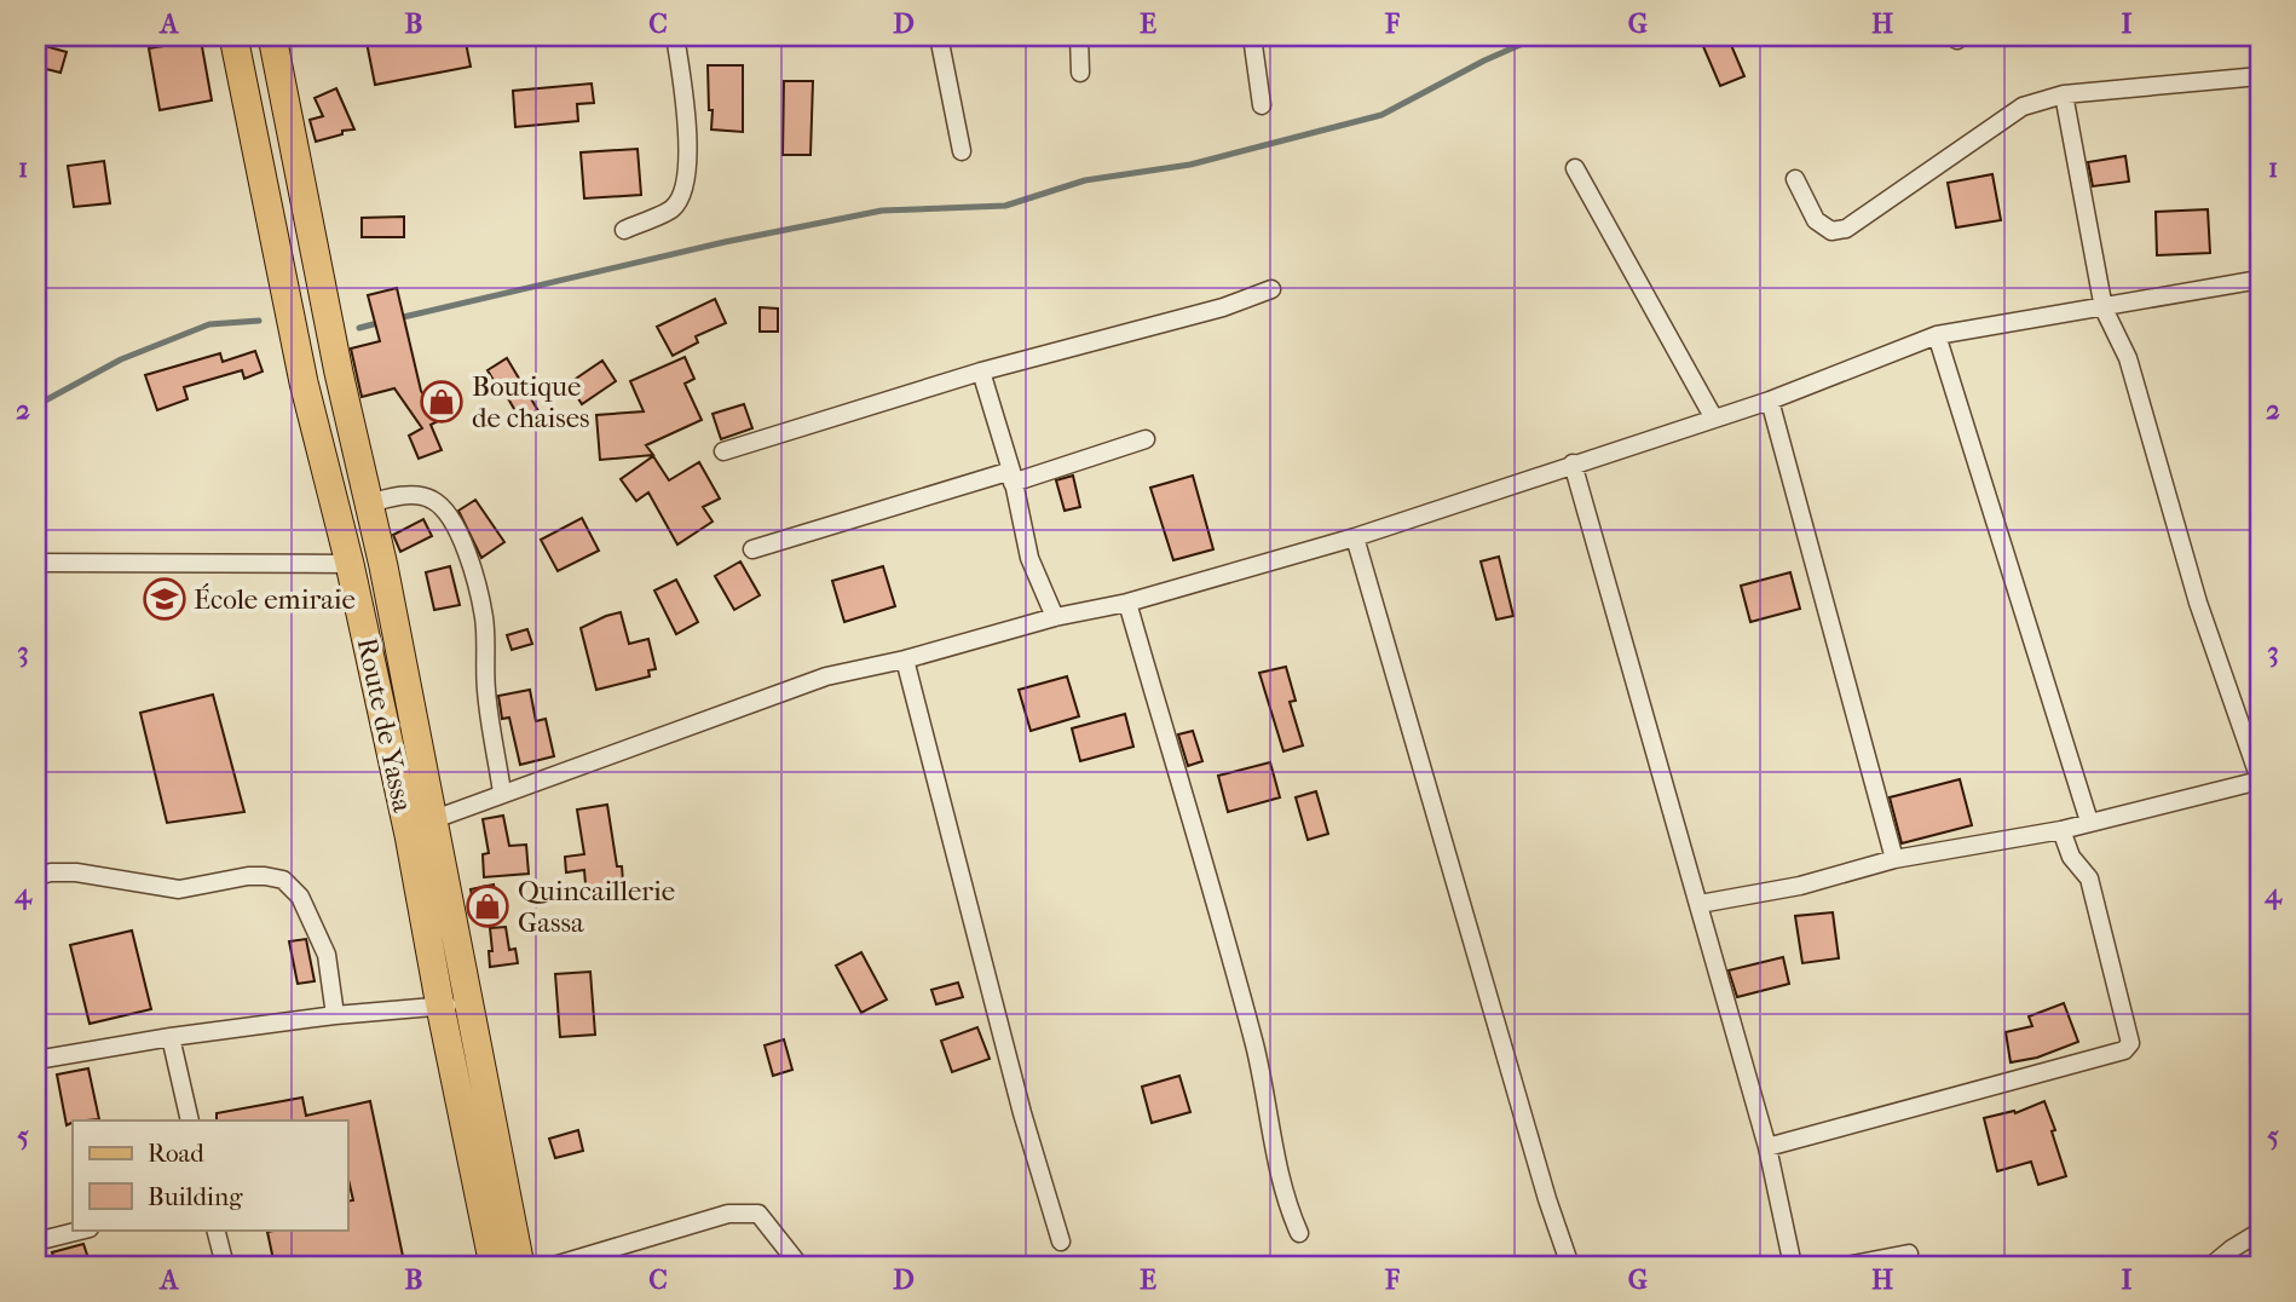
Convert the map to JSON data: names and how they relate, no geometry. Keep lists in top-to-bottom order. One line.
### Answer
{"streets":{"main road":["Route de Yassa"]},"places":{"shop":["Boutique de chaises","Quincaillerie Gassa"],"school or university":["École emiraie"]},"legend":["Road","Building"],"grid":{"columns":["A","B","C","D","E","F","G","H","I"],"rows":["1","2","3","4","5"]}}
